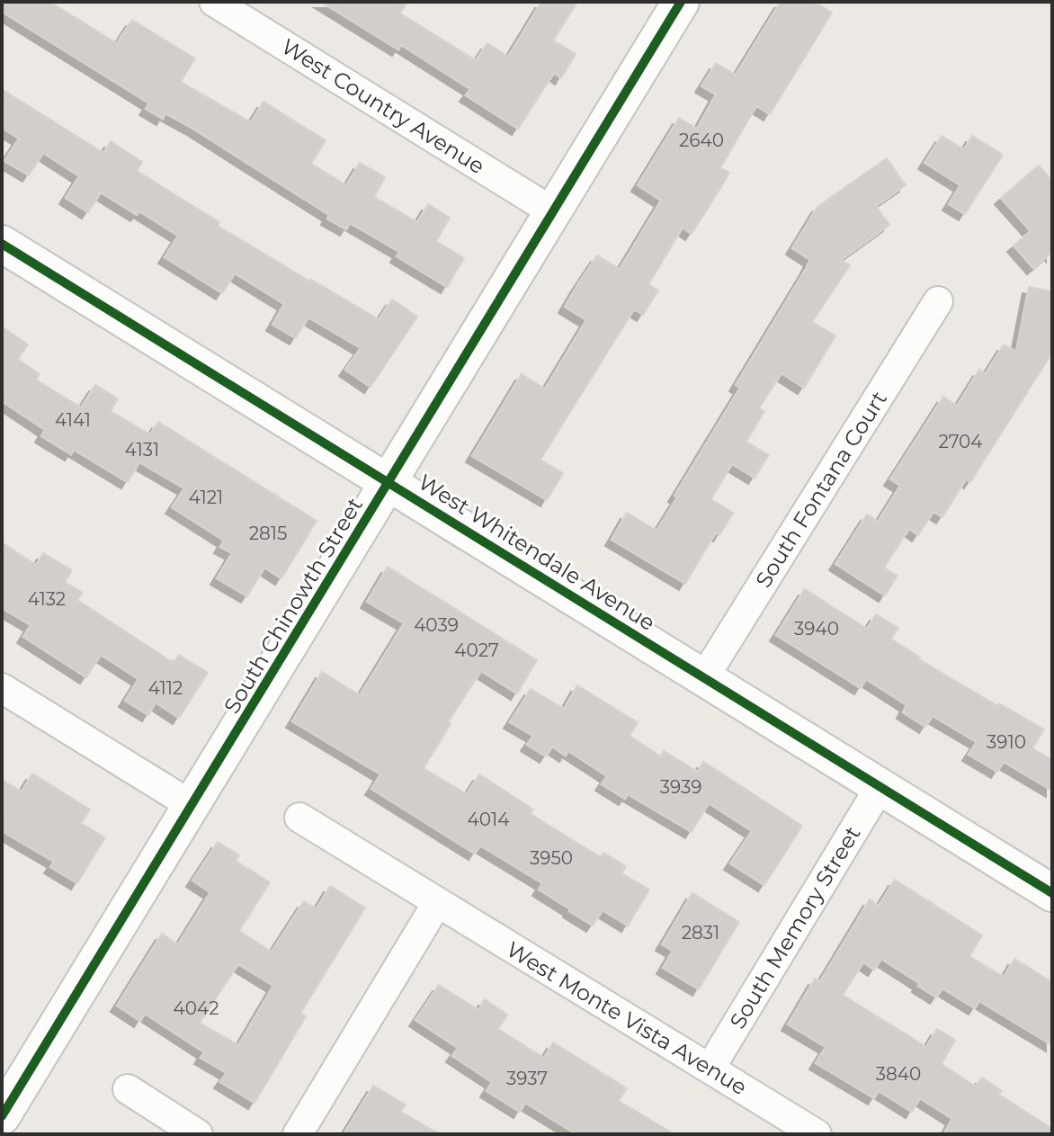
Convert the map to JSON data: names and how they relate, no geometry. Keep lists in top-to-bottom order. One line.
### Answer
{"streets":{"street":["West Country Avenue","South Fontana Court","West Whitendale Avenue","South Chinowth Street","South Memory Street","West Monte Vista Avenue"]},"crossings":[["West Country Avenue","South Chinowth Street"],["South Fontana Court","West Whitendale Avenue"],["West Whitendale Avenue","South Chinowth Street"],["West Whitendale Avenue","South Memory Street"],["South Memory Street","West Monte Vista Avenue"]],"house_numbers":["2640","4141","2704","4131","4121","2815","4132","4039","3940","4027","4112","3910","3939","4014","3950","2831","4042","3840","3937"]}
